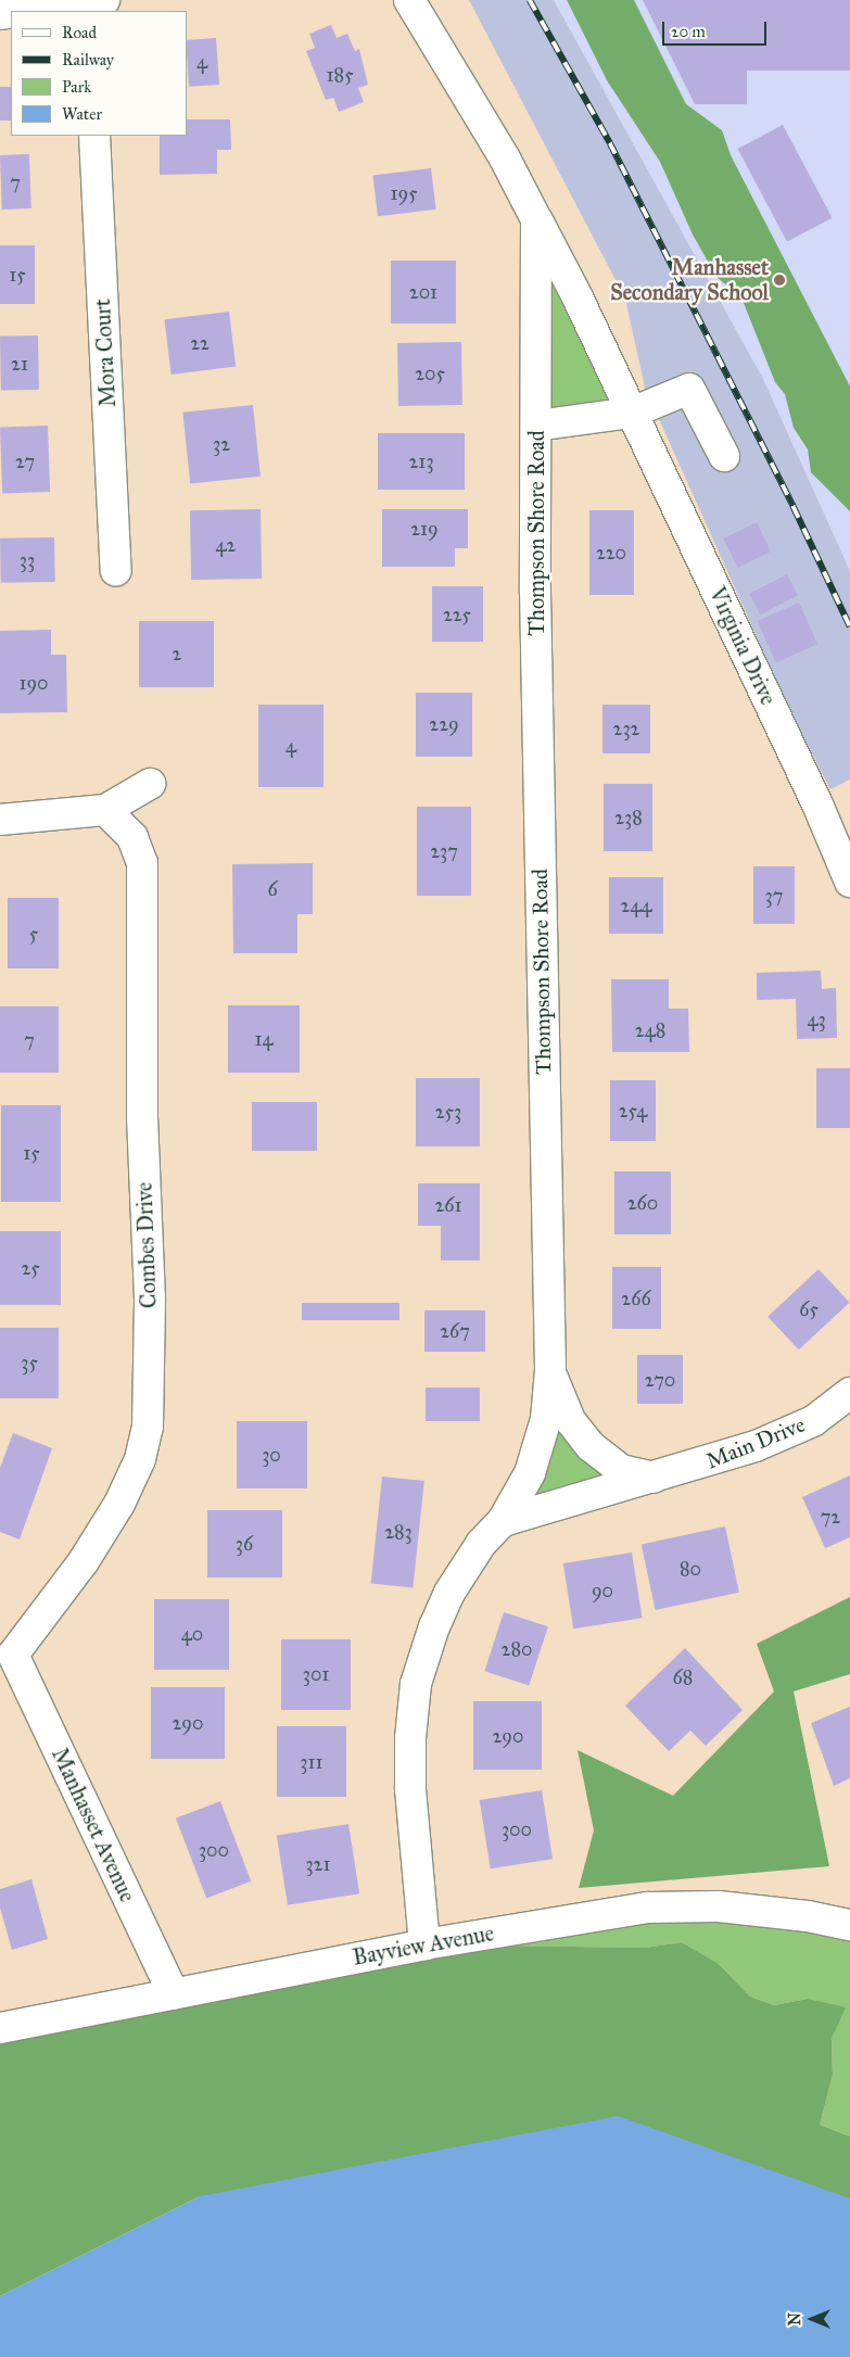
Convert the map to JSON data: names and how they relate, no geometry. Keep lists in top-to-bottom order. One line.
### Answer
{"streets":{"street":["Mora Court","Thompson Shore Road","Virginia Drive","Combes Drive","Main Drive","Manhasset Avenue","Bayview Avenue"]},"crossings":[["Thompson Shore Road","Virginia Drive"],["Thompson Shore Road","Main Drive"],["Thompson Shore Road","Bayview Avenue"],["Combes Drive","Manhasset Avenue"],["Manhasset Avenue","Bayview Avenue"]],"places":["Manhasset Secondary School"],"house_numbers":["4","185","7","195","15","201","22","21","205","32","27","213","219","42","220","33","225","2","190","229","232","4","238","237","6","37","244","5","43","248","14","7","254","253","15","260","261","25","266","65","267","35","270","30","72","283","36","80","90","40","280","301","68","290","290","311","300","300","321"],"legend":["Road","Railway","Park","Water"],"scale_bar":"20 m","north":"left"}
